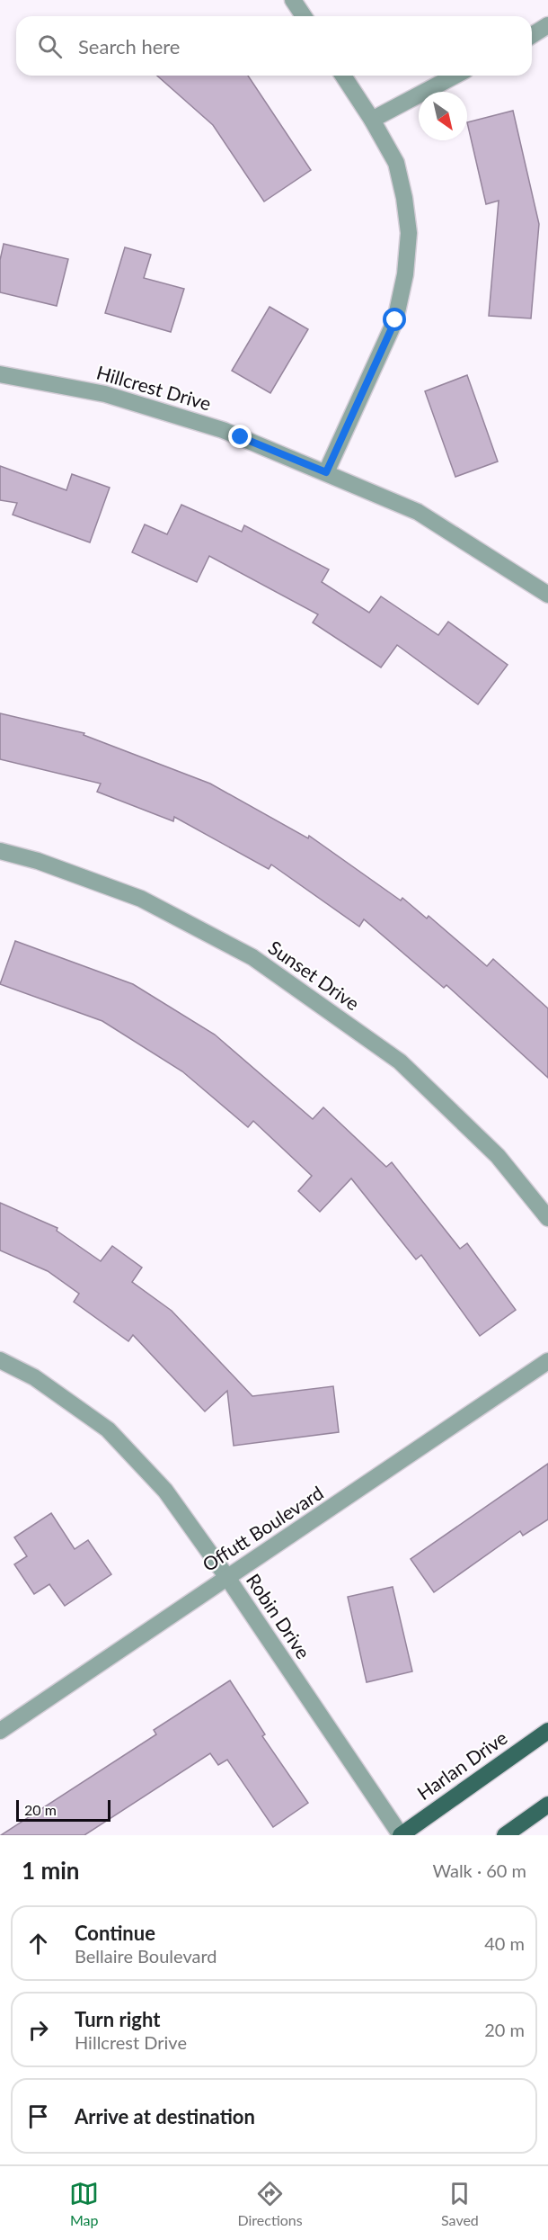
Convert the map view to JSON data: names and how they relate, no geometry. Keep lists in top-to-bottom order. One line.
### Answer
{"streets":{"main road":["Harlan Drive"],"street":["Hillcrest Drive","Sunset Drive","Offutt Boulevard","Robin Drive"]},"crossings":[["Offutt Boulevard","Robin Drive"],["Robin Drive","Harlan Drive"]],"scale_bar":"20 m","north":"bottom right","page":{"search":"Search here","scale":"20 m","heading":["1 min","Walk · 60 m"],"list":[["Continue","Bellaire Boulevard","40 m"],["Turn right","Hillcrest Drive","20 m"],"Arrive at destination"],"nav":["Map","Directions","Saved"]}}
